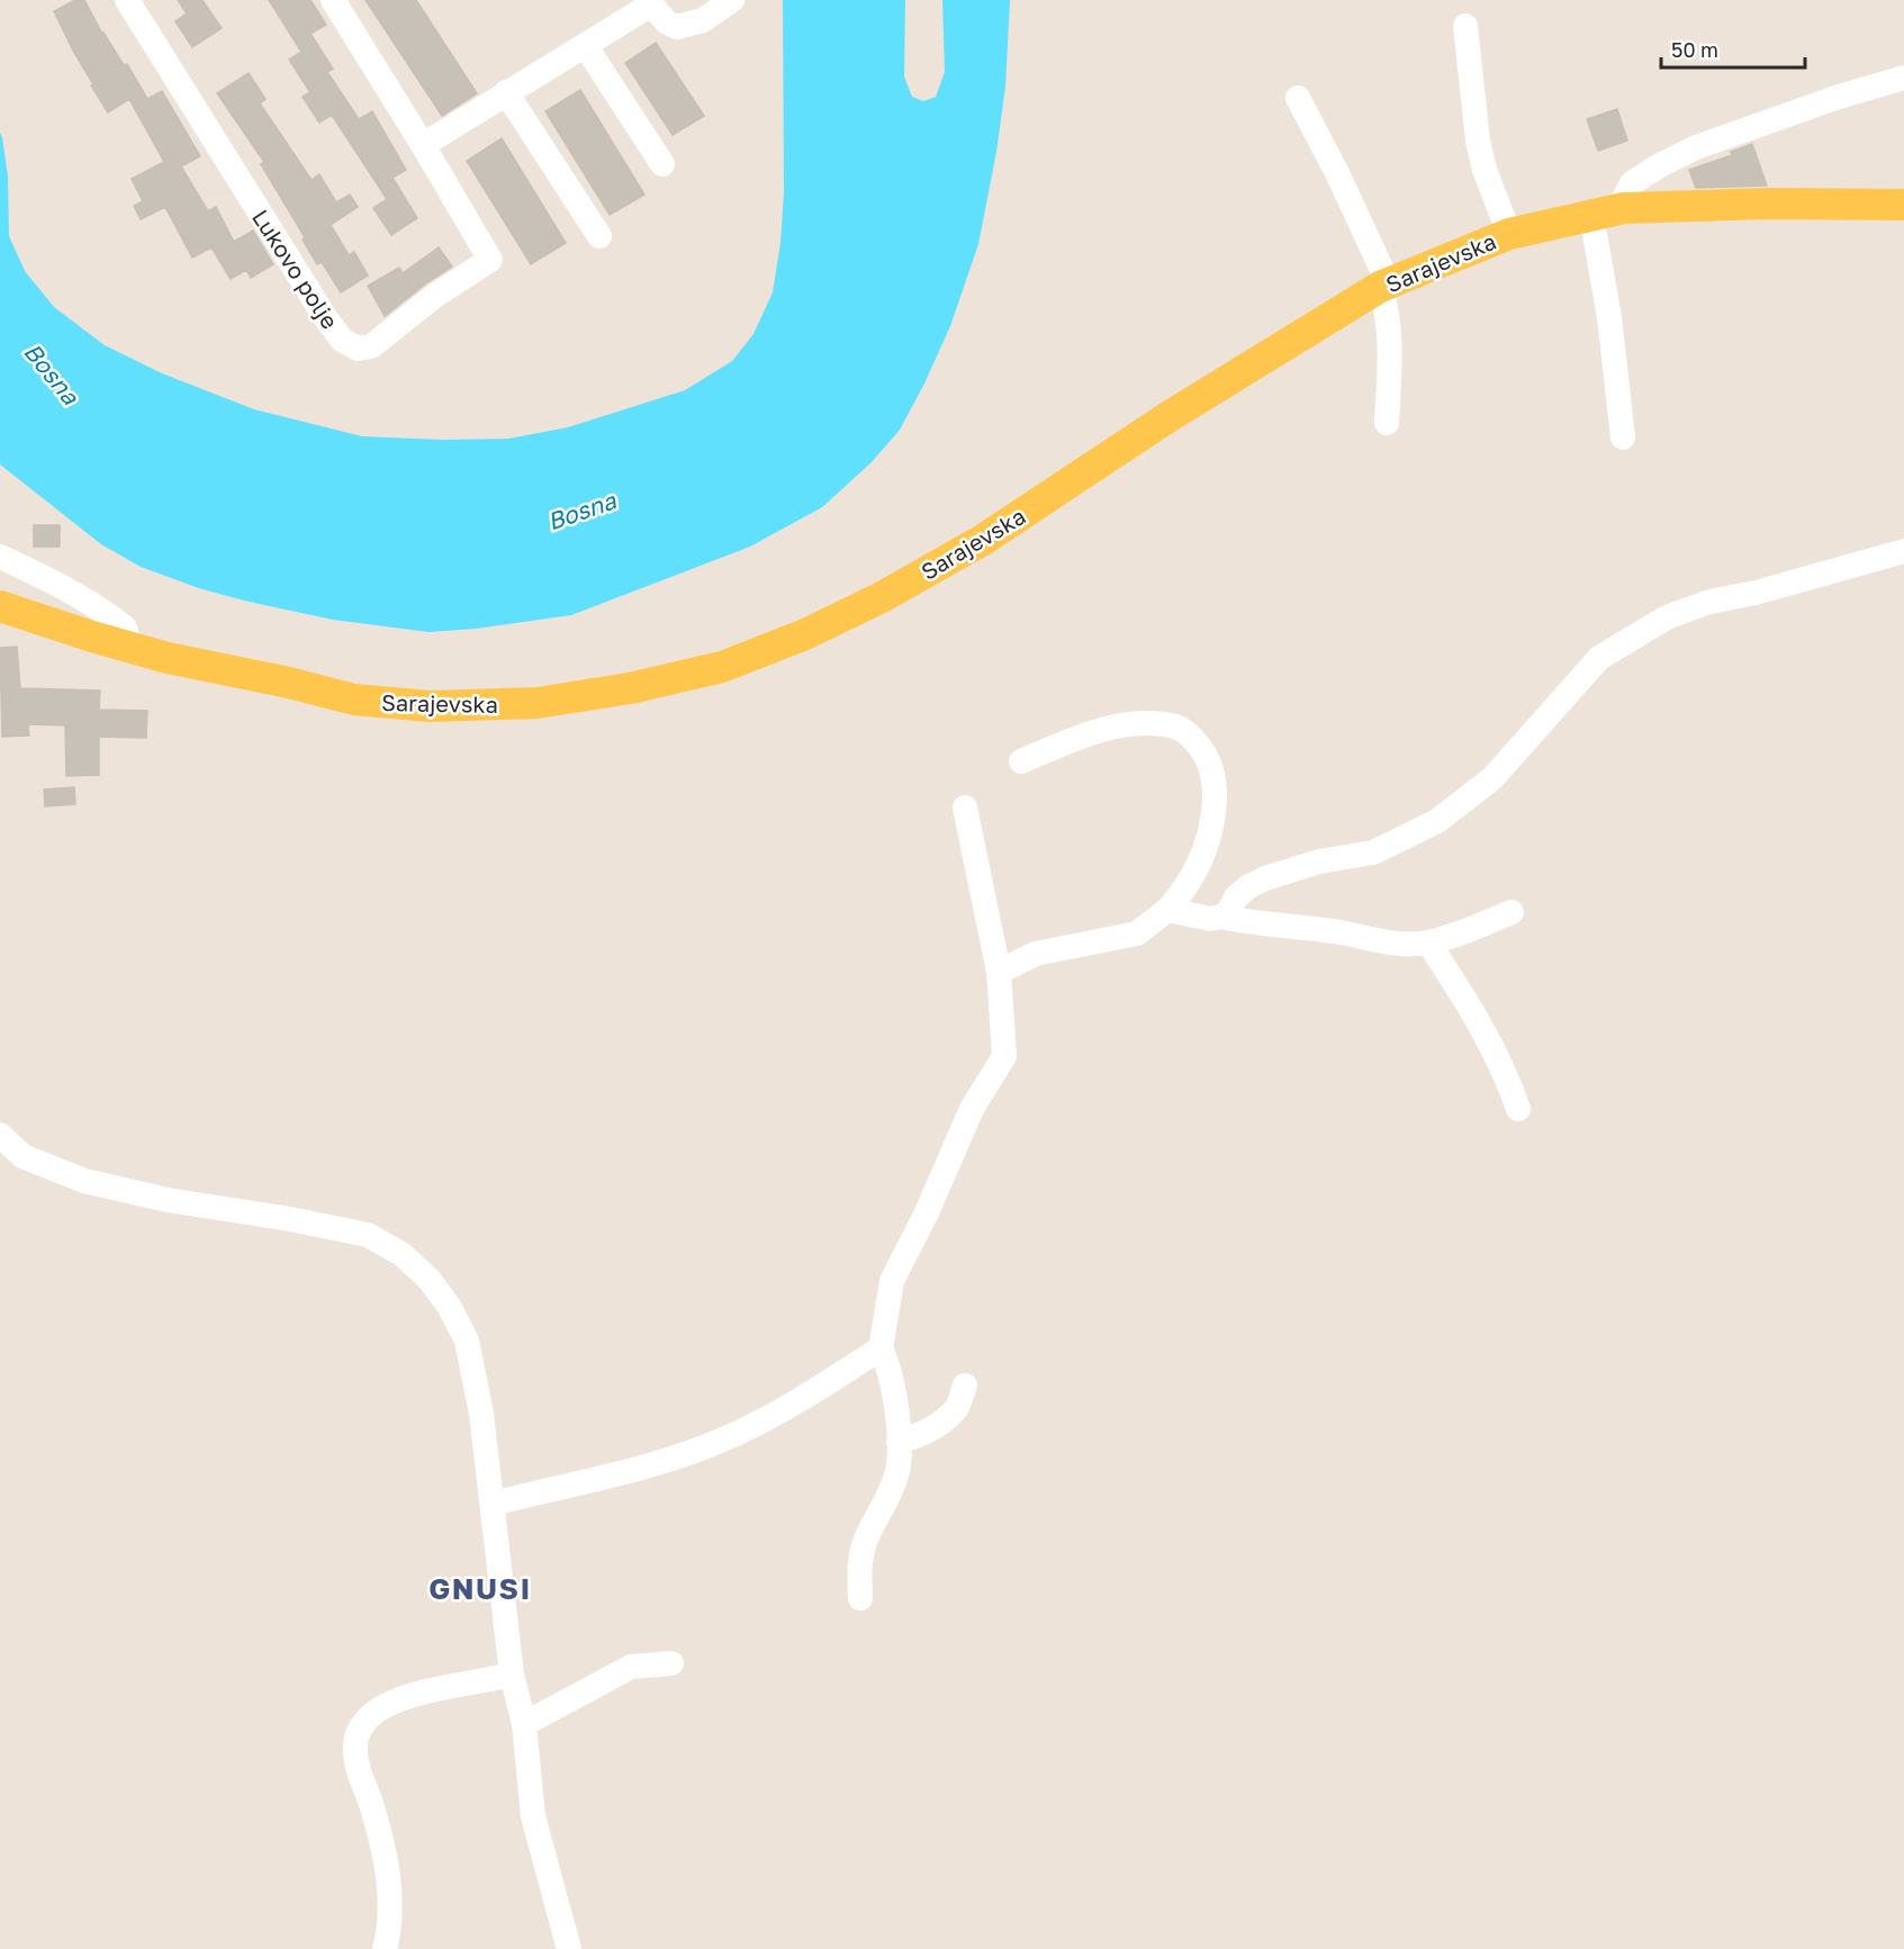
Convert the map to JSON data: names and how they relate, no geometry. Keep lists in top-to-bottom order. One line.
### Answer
{"streets":{"main road":["Sarajevska"],"street":["Lukovo polje"]},"districts":["GNUSI"],"water":["Bosna"],"scale_bar":"50 m"}
